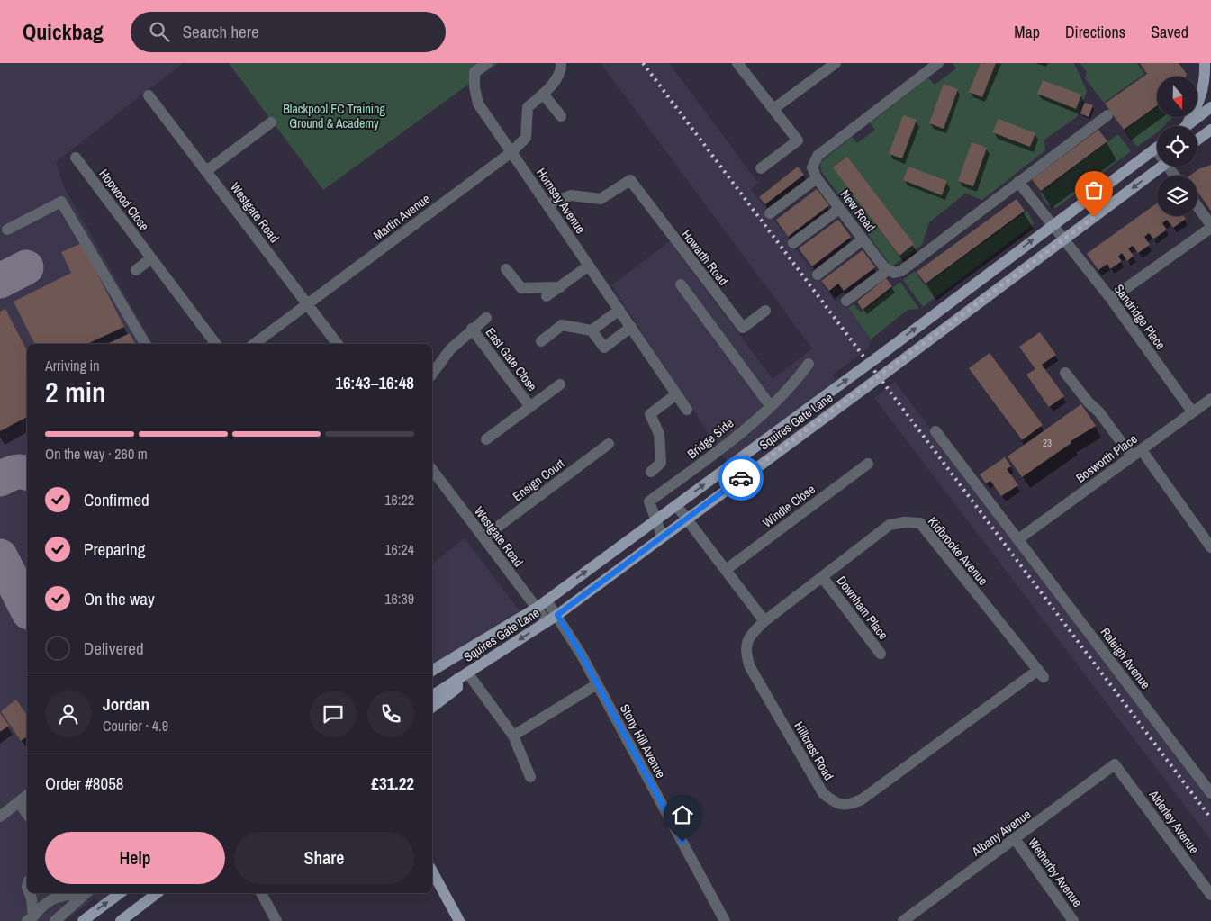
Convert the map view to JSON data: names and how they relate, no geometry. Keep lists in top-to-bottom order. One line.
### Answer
{"streets":{"main road":["Squires Gate Lane"],"street":["Hopwood Close","Hornsey Avenue","New Road","Westgate Road","Martin Avenue","Howarth Road","Sandridge Place","East Gate Close","Bridge Side","Bosworth Place","Ensign Court","Windle Close","Kidbrooke Avenue","Downham Place","Raleigh Avenue","Stony Hill Avenue","Hillcrest Road","Alderley Avenue","Albany Avenue","Wetherby Avenue"]},"crossings":[["Hornsey Avenue","Martin Avenue"],["Hornsey Avenue","Howarth Road"],["Westgate Road","Martin Avenue"],["Westgate Road","Squires Gate Lane"],["Westgate Road","Ensign Court"],["Sandridge Place","Squires Gate Lane"],["Sandridge Place","Bosworth Place"],["Squires Gate Lane","Bridge Side"],["Squires Gate Lane","Stony Hill Avenue"],["Bosworth Place","Raleigh Avenue"],["Kidbrooke Avenue","Downham Place"],["Kidbrooke Avenue","Hillcrest Road"],["Alderley Avenue","Albany Avenue"],["Albany Avenue","Wetherby Avenue"]],"parks":["Blackpool FC Training Ground & Academy"],"house_numbers":["23"],"north":"bottom","page":{"header":"Quickbag","search":"Search here","nav":["Map","Directions","Saved"],"heading":["2 min","Arriving in","16:43–16:48"],"panel":["Jordan","Courier · 4.9","Order #8058","£31.22"],"bar":"On the way · 260 m","list":[["Confirmed","16:22"],["Preparing","16:24"],["On the way","16:39"],"Delivered"],"buttons":["Help","Share"]}}
